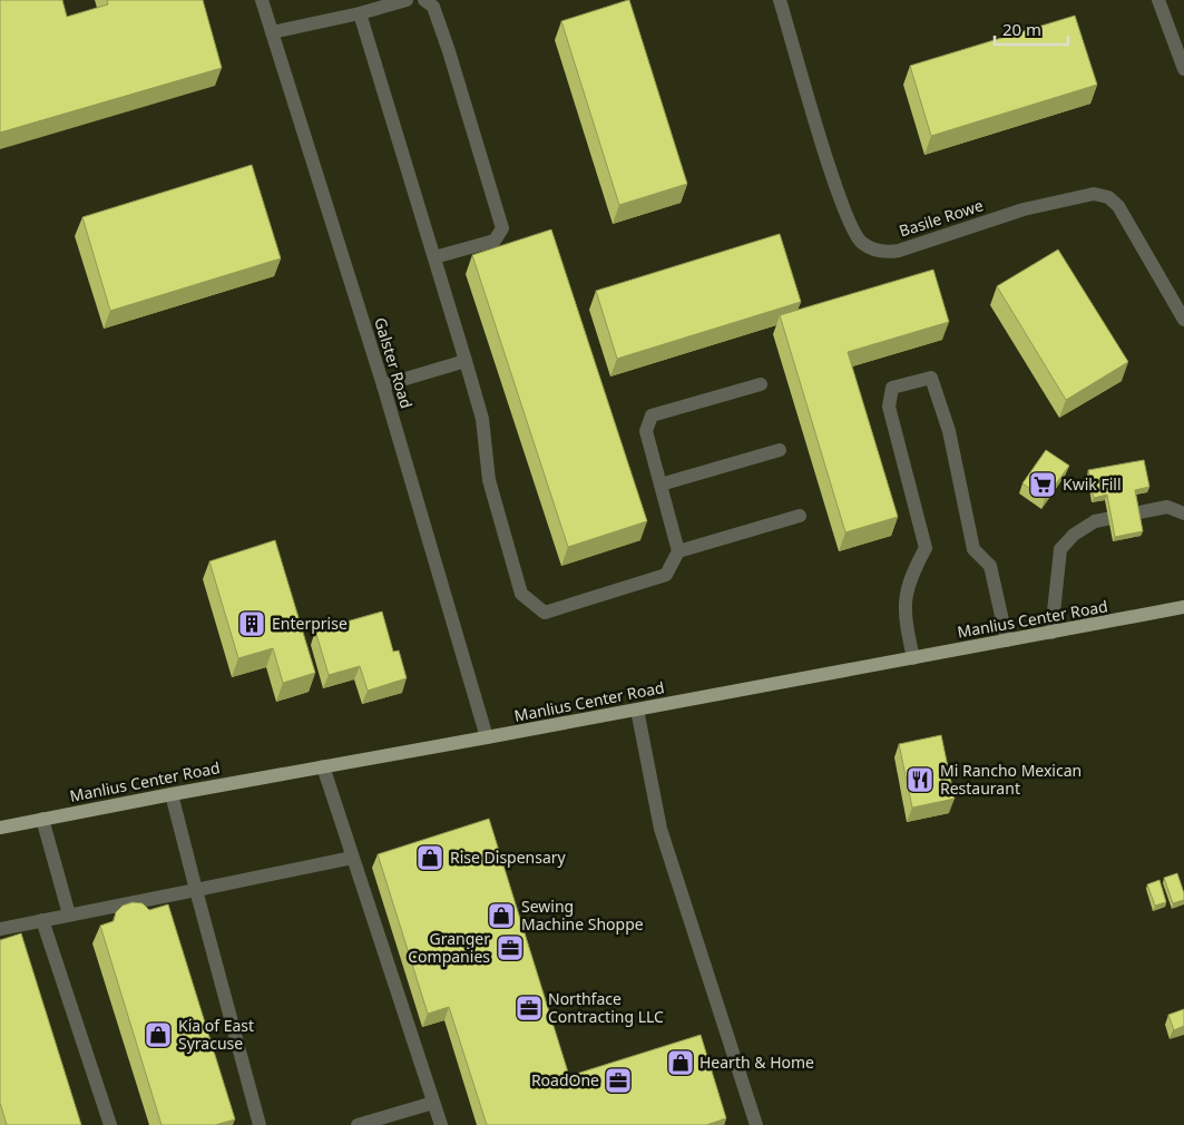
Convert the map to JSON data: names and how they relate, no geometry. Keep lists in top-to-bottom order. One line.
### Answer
{"streets":{"main road":["Manlius Center Road"],"street":["Basile Rowe","Galster Road"]},"crossings":[["Galster Road","Manlius Center Road"]],"places":{"supermarket":["Kwik Fill"],"building":["Enterprise"],"restaurant":["Mi Rancho Mexican Restaurant"],"shop":["Rise Dispensary","Sewing Machine Shoppe","Kia of East Syracuse","Hearth & Home"],"office":["Granger Companies","Northface Contracting LLC","RoadOne"]},"scale_bar":"20 m"}
